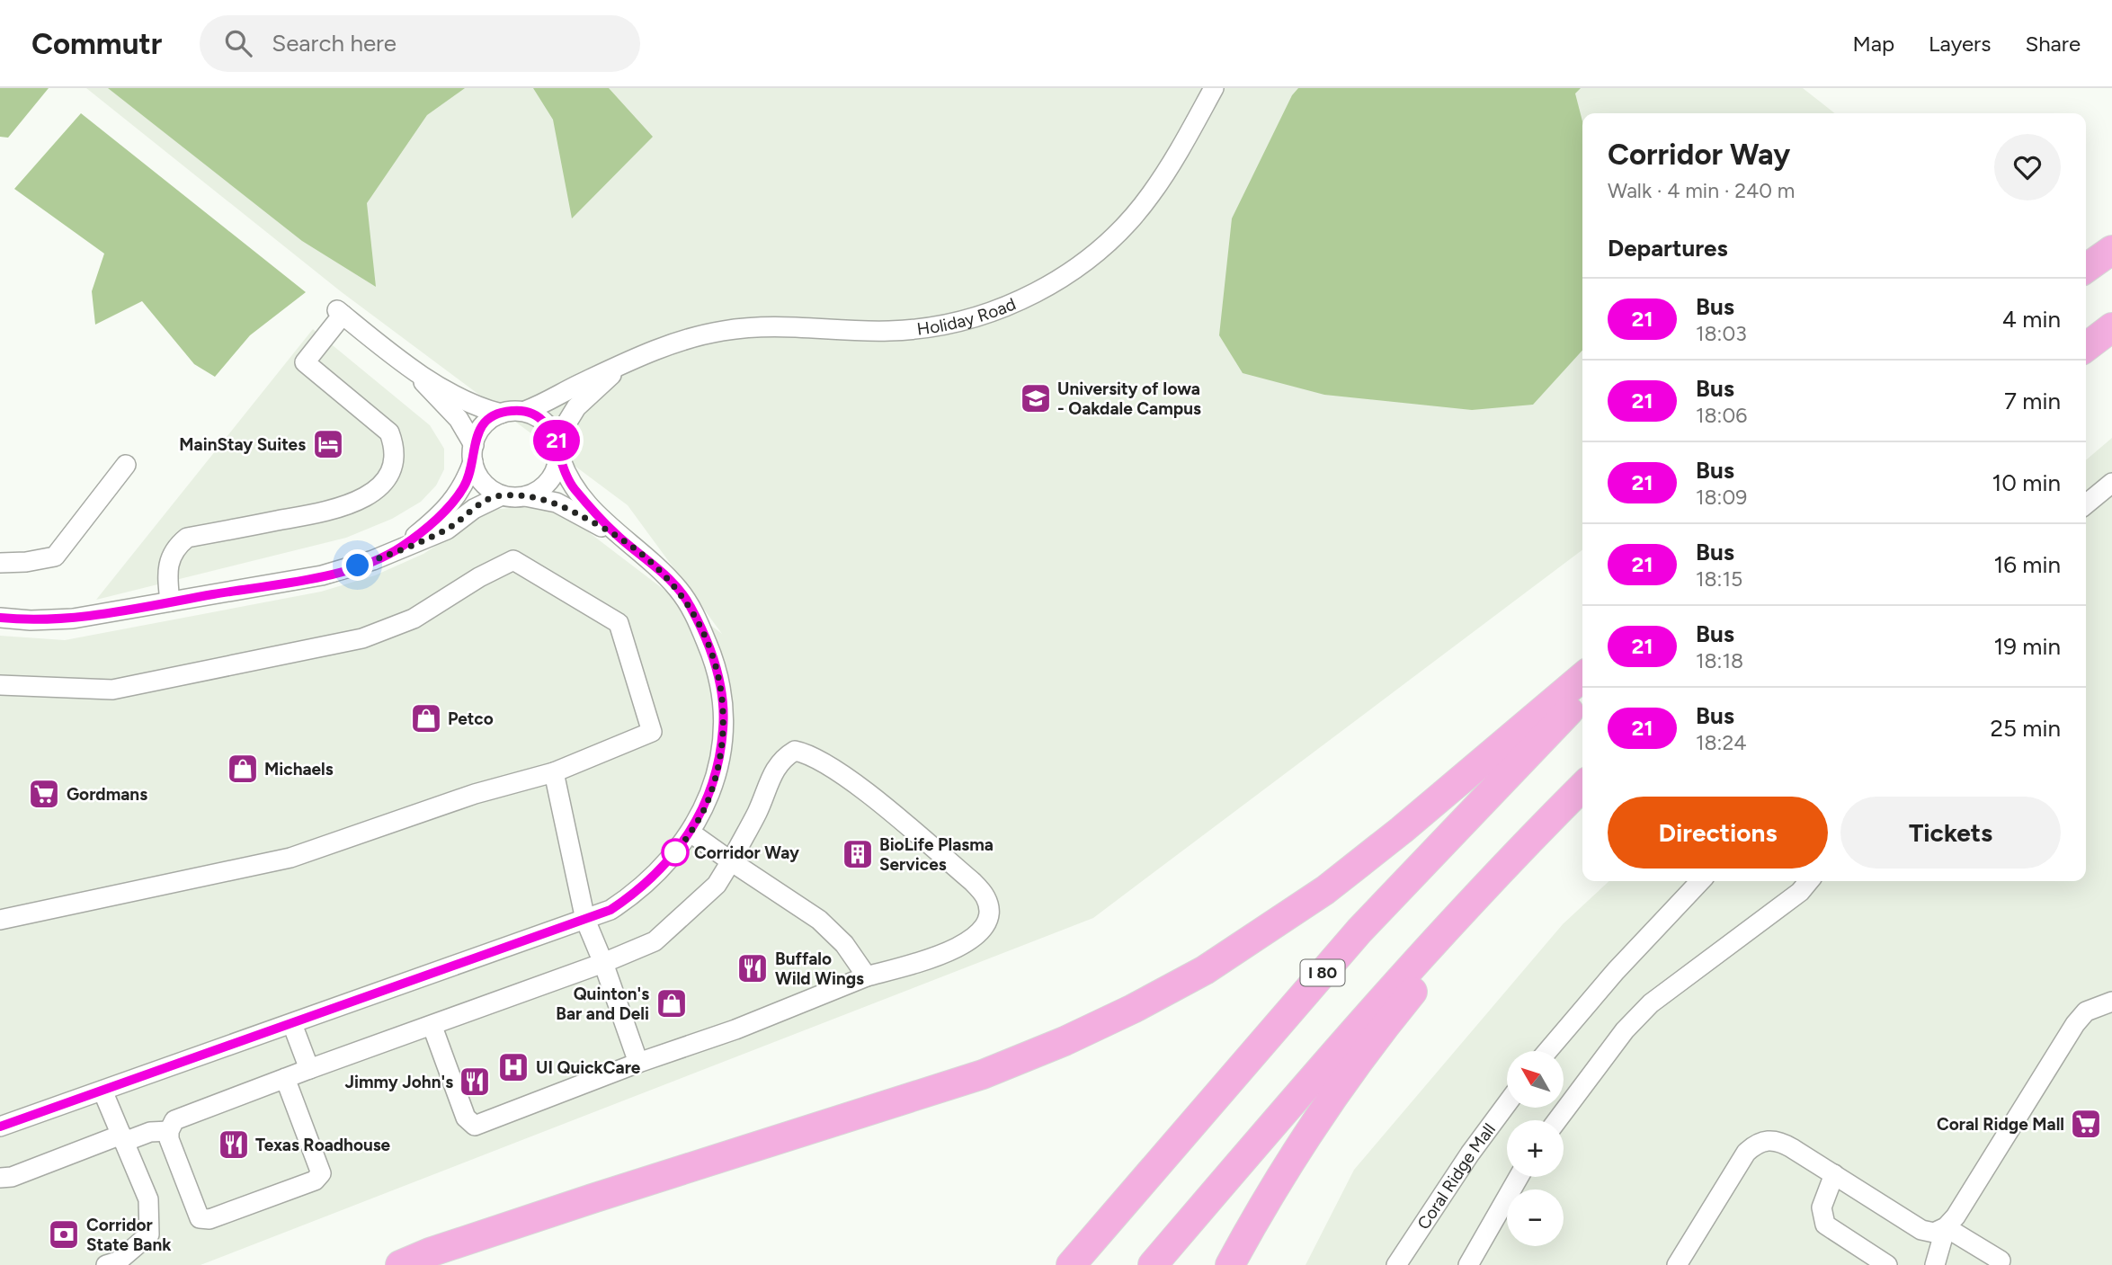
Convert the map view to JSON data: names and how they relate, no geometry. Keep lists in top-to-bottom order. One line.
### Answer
{"streets":{"highway":["I 80"],"street":["Holiday Road","Coral Ridge Mall"]},"places":{"school or university":["University of Iowa - Oakdale Campus"],"hotel":["MainStay Suites"],"shop":["Petco","Michaels","Quinton's Bar and Deli"],"supermarket":["Gordmans","Coral Ridge Mall"],"other":["Corridor Way"],"building":["BioLife Plasma Services"],"restaurant":["Buffalo Wild Wings","Jimmy John's","Texas Roadhouse"],"hospital":["UI QuickCare"],"bank":["Corridor State Bank"]},"lines":["bus line 21"],"north":"top left","page":{"header":"Commutr","search":"Search here","nav":["Map","Layers","Share"],"on_map":"21","heading":[["Corridor Way","Walk · 4 min · 240 m"],"Departures"],"list":[{"mark":"21","name":"Bus","note":"18:03","value":"4 min"},{"mark":"21","name":"Bus","note":"18:06","value":"7 min"},{"mark":"21","name":"Bus","note":"18:09","value":"10 min"},{"mark":"21","name":"Bus","note":"18:15","value":"16 min"},{"mark":"21","name":"Bus","note":"18:18","value":"19 min"},{"mark":"21","name":"Bus","note":"18:24","value":"25 min"}],"buttons":["Directions","Tickets"],"map_buttons":["+","−"]}}
